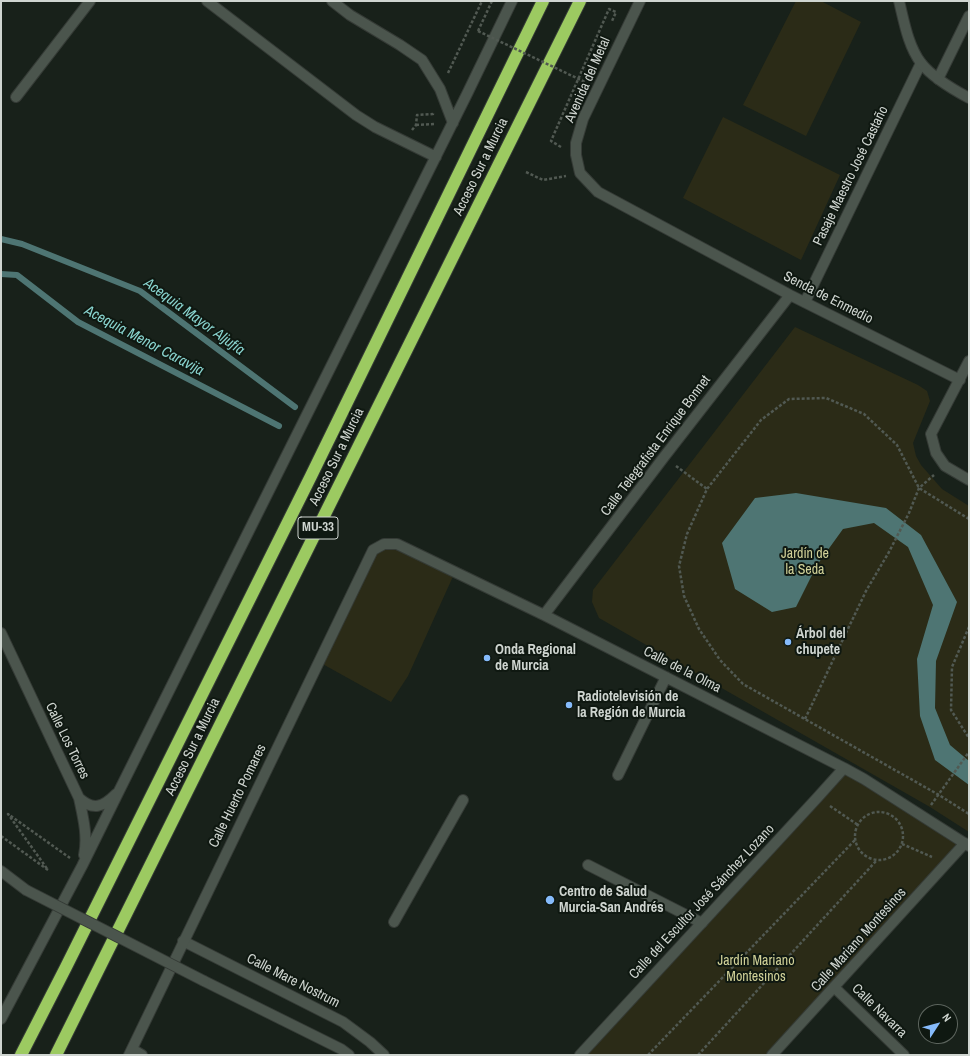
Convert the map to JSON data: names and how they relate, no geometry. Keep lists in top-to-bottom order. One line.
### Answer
{"streets":{"highway":["Acceso Sur a Murcia","MU-33"],"street":["Avenida del Metal","Pasaje Maestro José Castaño","Senda de Enmedio","Calle Telegrafista Enrique Bonnet","Calle de la Olma","Calle Los Torres","Calle Huerto Pomares","Calle del Escultor José Sánchez Lozano","Calle Mariano Montesinos","Calle Mare Nostrum","Calle Navarra"]},"crossings":[["Avenida del Metal","Senda de Enmedio"],["Pasaje Maestro José Castaño","Senda de Enmedio"],["Senda de Enmedio","Calle Telegrafista Enrique Bonnet"],["Calle Telegrafista Enrique Bonnet","Calle de la Olma"],["Calle de la Olma","Calle Huerto Pomares"],["Calle de la Olma","Calle del Escultor José Sánchez Lozano"],["Calle de la Olma","Calle Mariano Montesinos"],["Calle Huerto Pomares","Calle Mare Nostrum"],["Calle Mariano Montesinos","Calle Navarra"]],"water":["Acequia Mayor Aljufía","Acequia Menor Caravija"],"parks":["Jardín de la Seda","Jardín Mariano Montesinos"],"places":["Árbol del chupete","Onda Regional de Murcia","Radiotelevisión de la Región de Murcia","Centro de Salud Murcia-San Andrés"],"north":"top right"}
